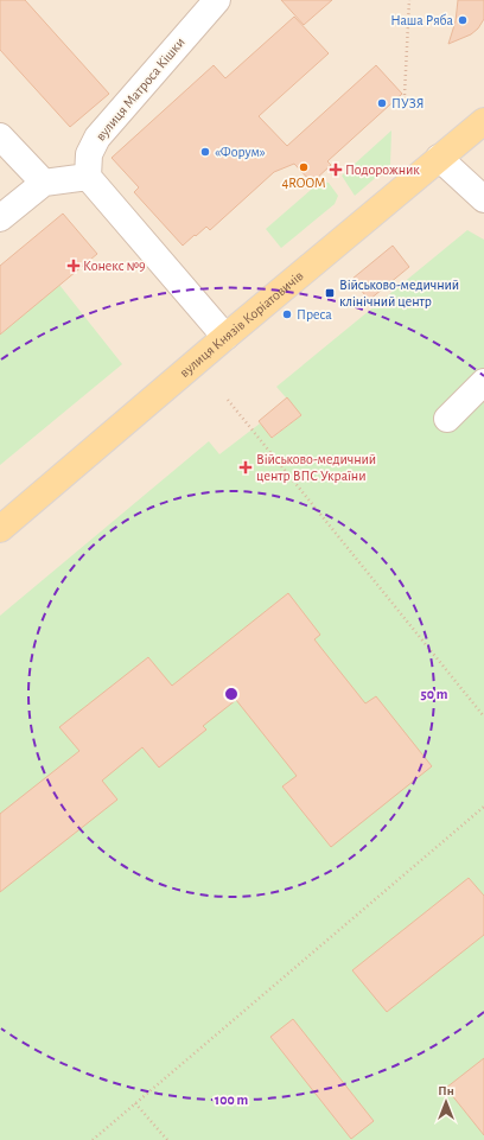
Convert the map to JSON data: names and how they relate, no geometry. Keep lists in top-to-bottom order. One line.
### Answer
{"streets":{"main road":["вулиця Князів Коріатовичів"],"street":["вулиця Матроса Кішки"]},"places":{"other":["Наша Ряба","ПУЗЯ","«Форум»","4ROOM","Преса"],"health":["Подорожник","Конекс №9","Військово-медичний центр ВПС України"],"transit":["Військово-медичний клінічний центр"]},"north":"top","rings":["50 m","100 m"]}
